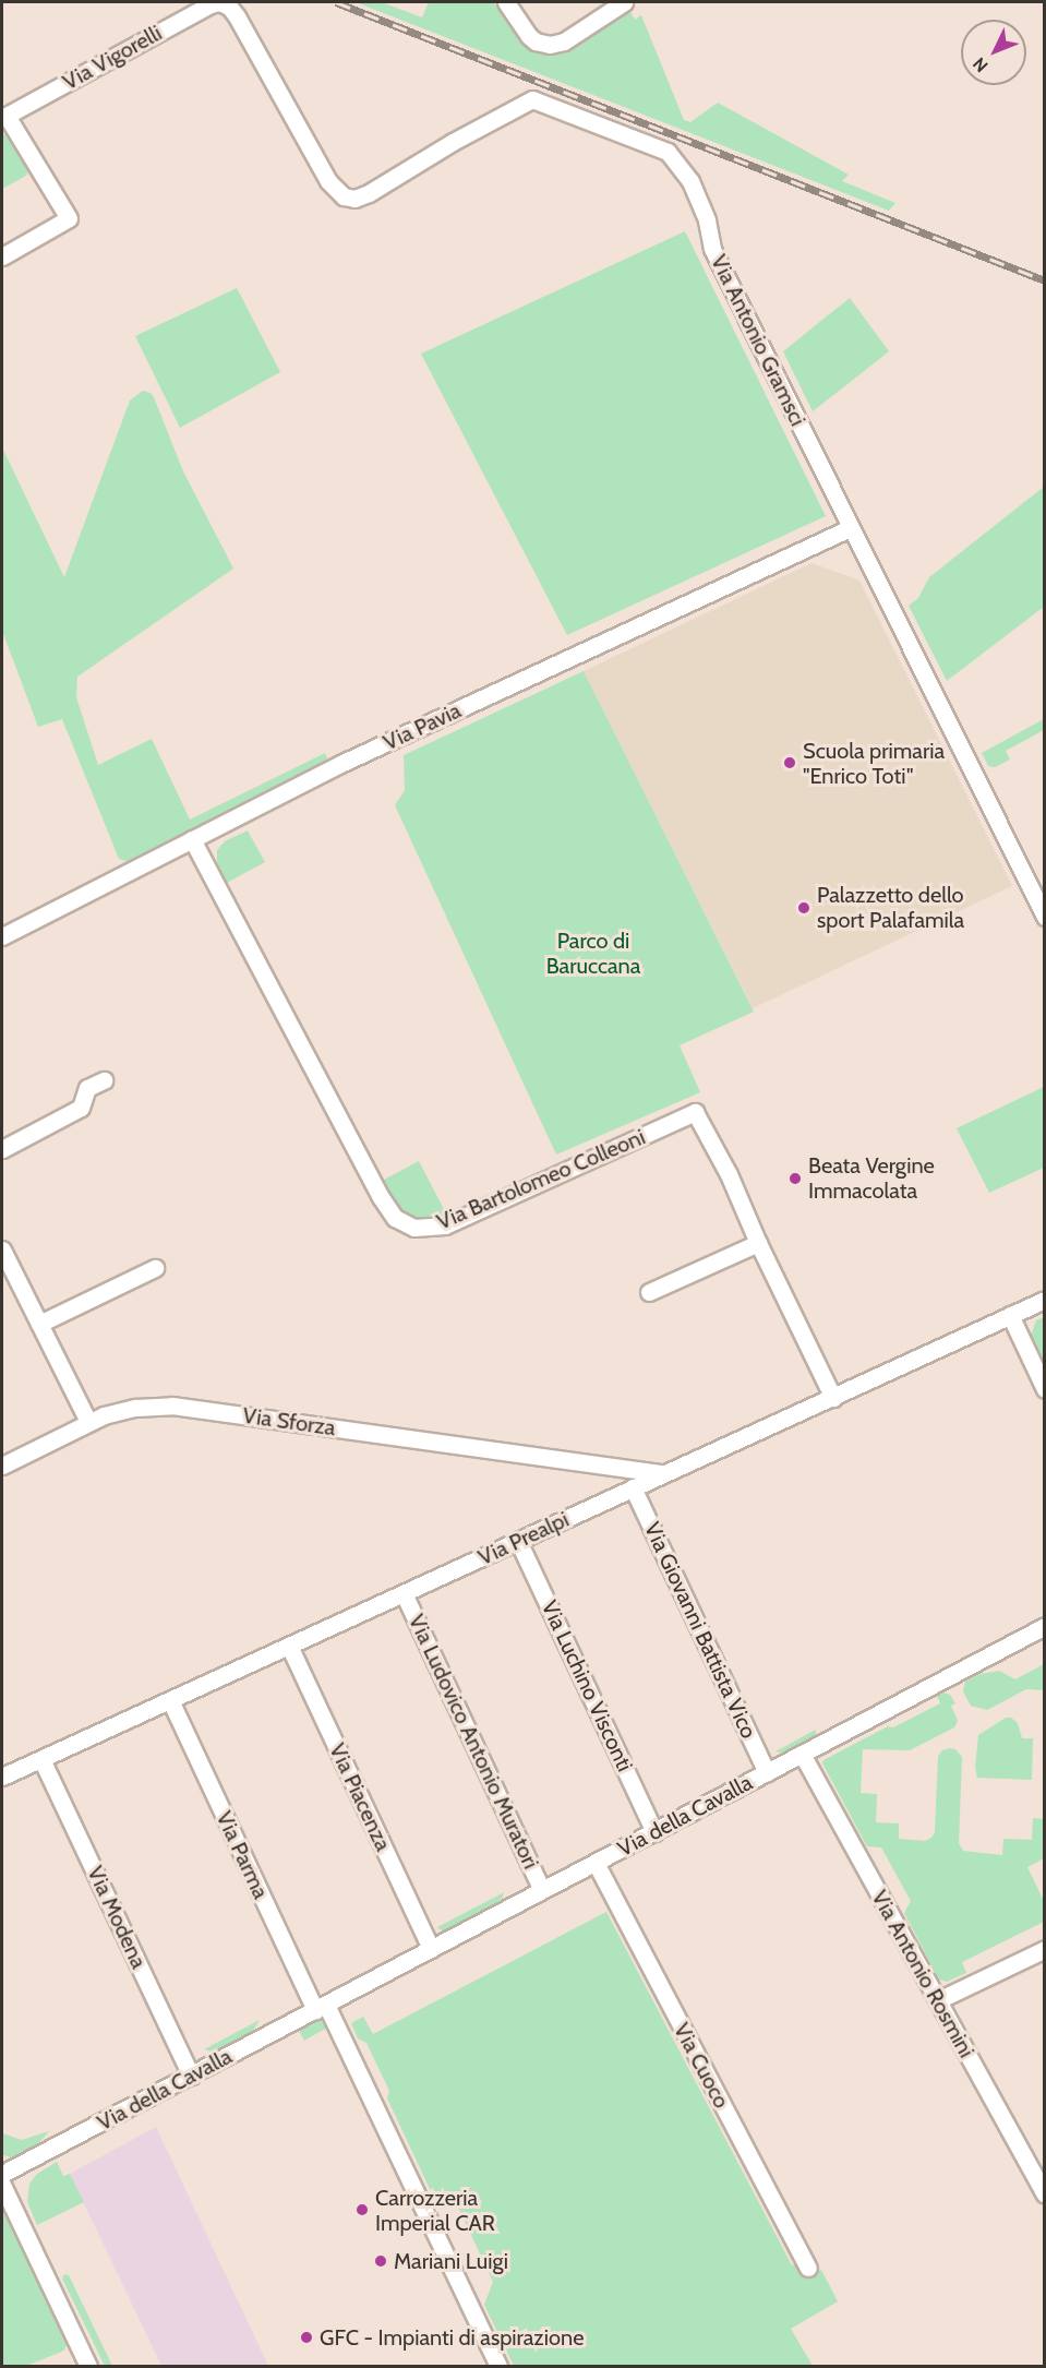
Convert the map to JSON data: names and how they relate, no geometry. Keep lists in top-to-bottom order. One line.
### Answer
{"streets":{"street":["Via Vigorelli","Via Antonio Gramsci","Via Pavia","Via Bartolomeo Colleoni","Via Sforza","Via Prealpi","Via Giovanni Battista Vico","Via Luchino Visconti","Via Ludovico Antonio Muratori","Via Piacenza","Via della Cavalla","Via Parma","Via Modena","Via Antonio Rosmini","Via Cuoco"]},"crossings":[["Via Vigorelli","Via Antonio Gramsci"],["Via Antonio Gramsci","Via Pavia"],["Via Pavia","Via Bartolomeo Colleoni"],["Via Bartolomeo Colleoni","Via Prealpi"],["Via Sforza","Via Prealpi"],["Via Prealpi","Via Giovanni Battista Vico"],["Via Prealpi","Via Luchino Visconti"],["Via Prealpi","Via Ludovico Antonio Muratori"],["Via Prealpi","Via Piacenza"],["Via Prealpi","Via Parma"],["Via Prealpi","Via Modena"],["Via Giovanni Battista Vico","Via della Cavalla"],["Via Luchino Visconti","Via della Cavalla"],["Via Ludovico Antonio Muratori","Via della Cavalla"],["Via Piacenza","Via della Cavalla"],["Via della Cavalla","Via Parma"],["Via della Cavalla","Via Modena"],["Via della Cavalla","Via Antonio Rosmini"],["Via della Cavalla","Via Cuoco"]],"parks":["Parco di Baruccana"],"places":["Scuola primaria \"Enrico Toti\"","Palazzetto dello sport Palafamila","Beata Vergine Immacolata","Carrozzeria Imperial CAR","Mariani Luigi","GFC - Impianti di aspirazione"],"north":"bottom left"}
